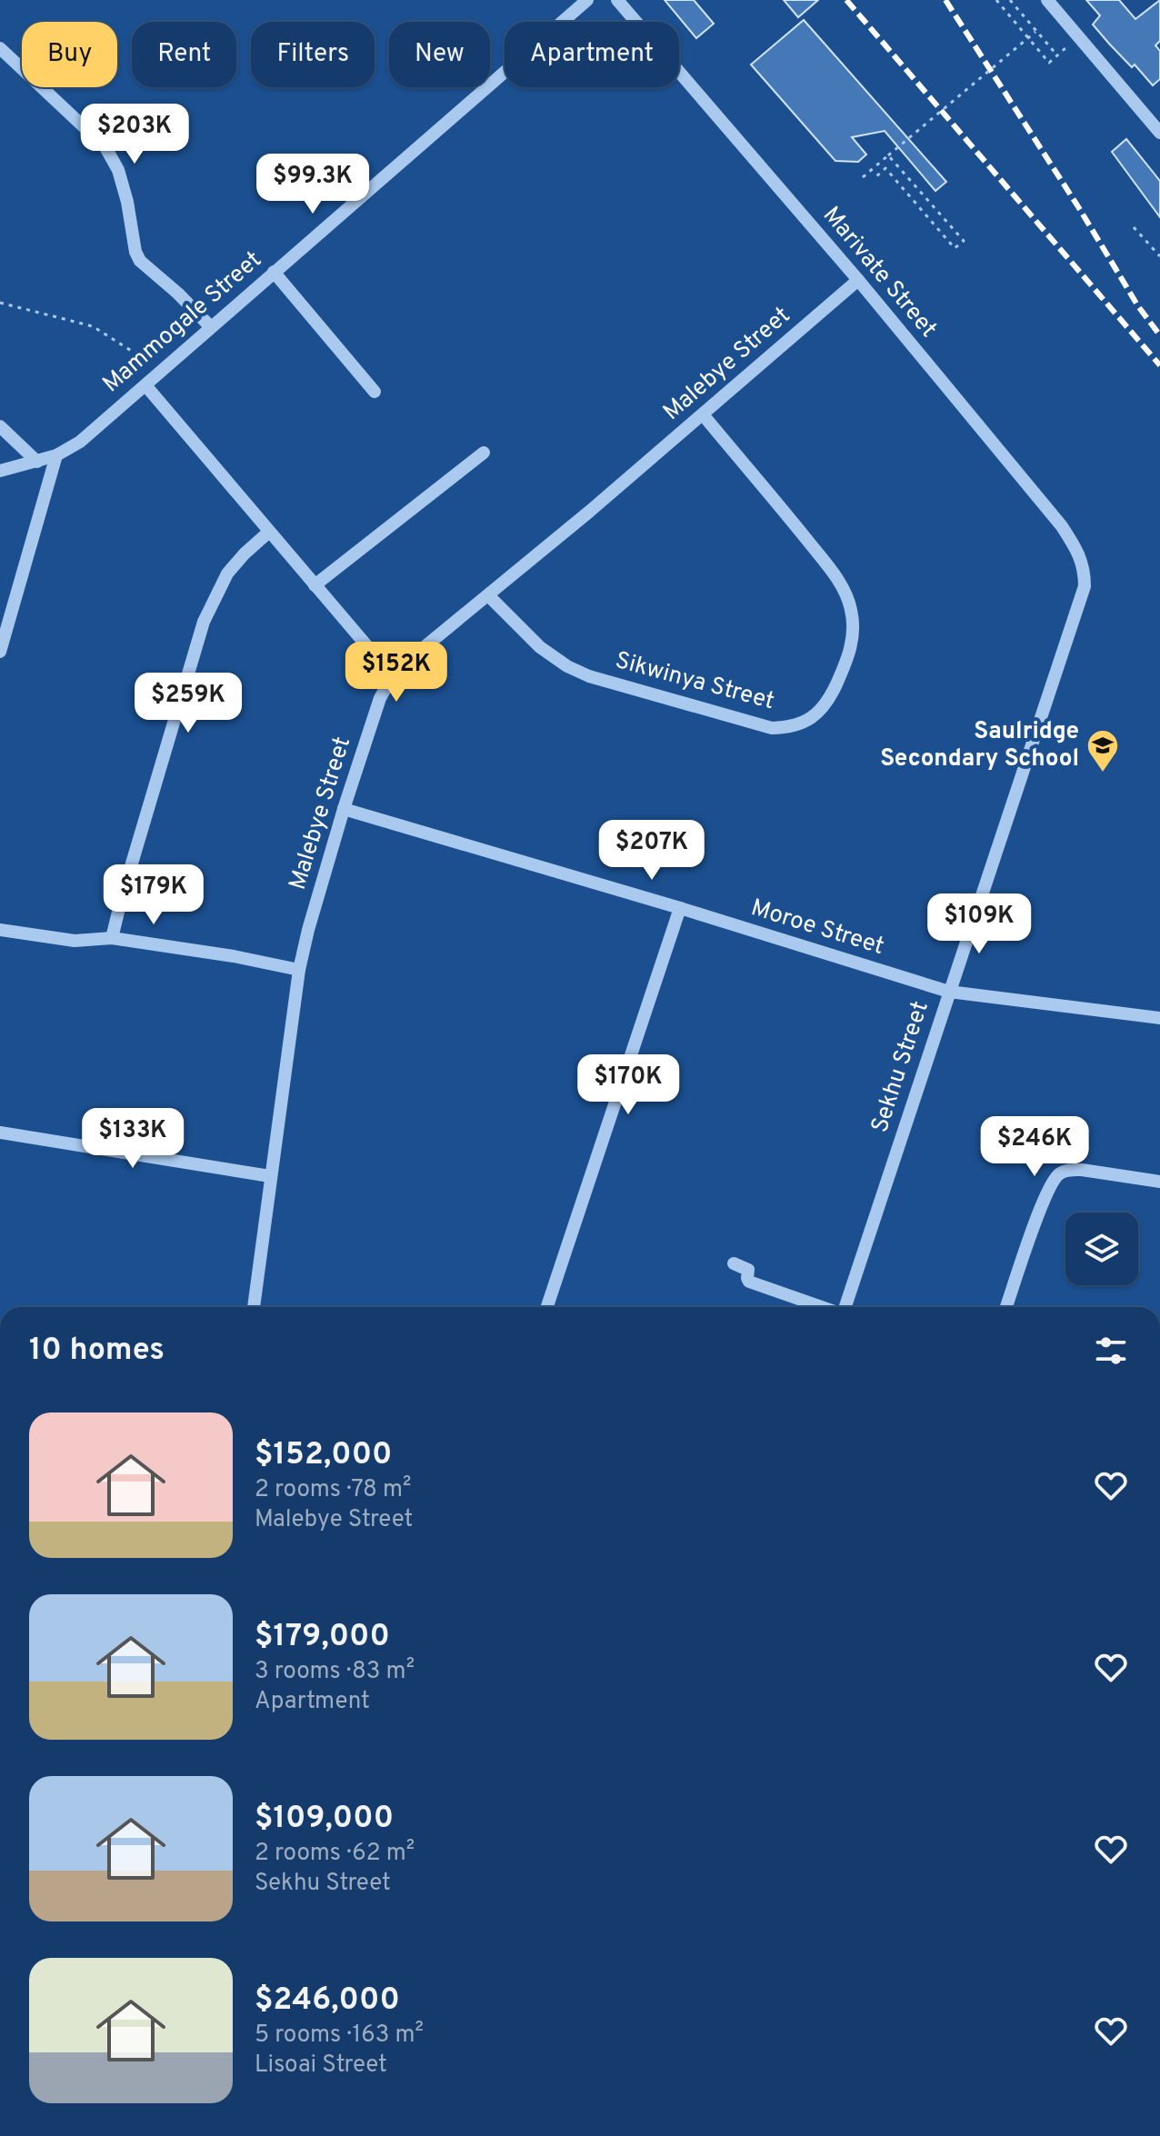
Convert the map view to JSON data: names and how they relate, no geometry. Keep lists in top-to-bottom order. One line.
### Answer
{"streets":{"street":["Marivate Street","Mammogale Street","Malebye Street","Sikwinya Street","Moroe Street","Sekhu Street"]},"crossings":[["Marivate Street","Malebye Street"],["Marivate Street","Sekhu Street"],["Malebye Street","Sikwinya Street"],["Malebye Street","Moroe Street"],["Moroe Street","Sekhu Street"]],"places":{"school or university":["Saulridge Secondary School"]},"page":{"chip":["Buy","Rent","Filters","New","Apartment"],"price":["$203K","$99.3K","$152K","$259K","$207K","$179K","$109K","$170K","$133K","$246K"],"heading":"10 homes","list":[{"name":"$152,000","note":"2 rooms · 78 m² · Malebye Street"},{"name":"$179,000","note":"3 rooms · 83 m² · Apartment"},{"name":"$109,000","note":"2 rooms · 62 m² · Sekhu Street"},{"name":"$246,000","note":"5 rooms · 163 m² · Lisoai Street"}]}}
